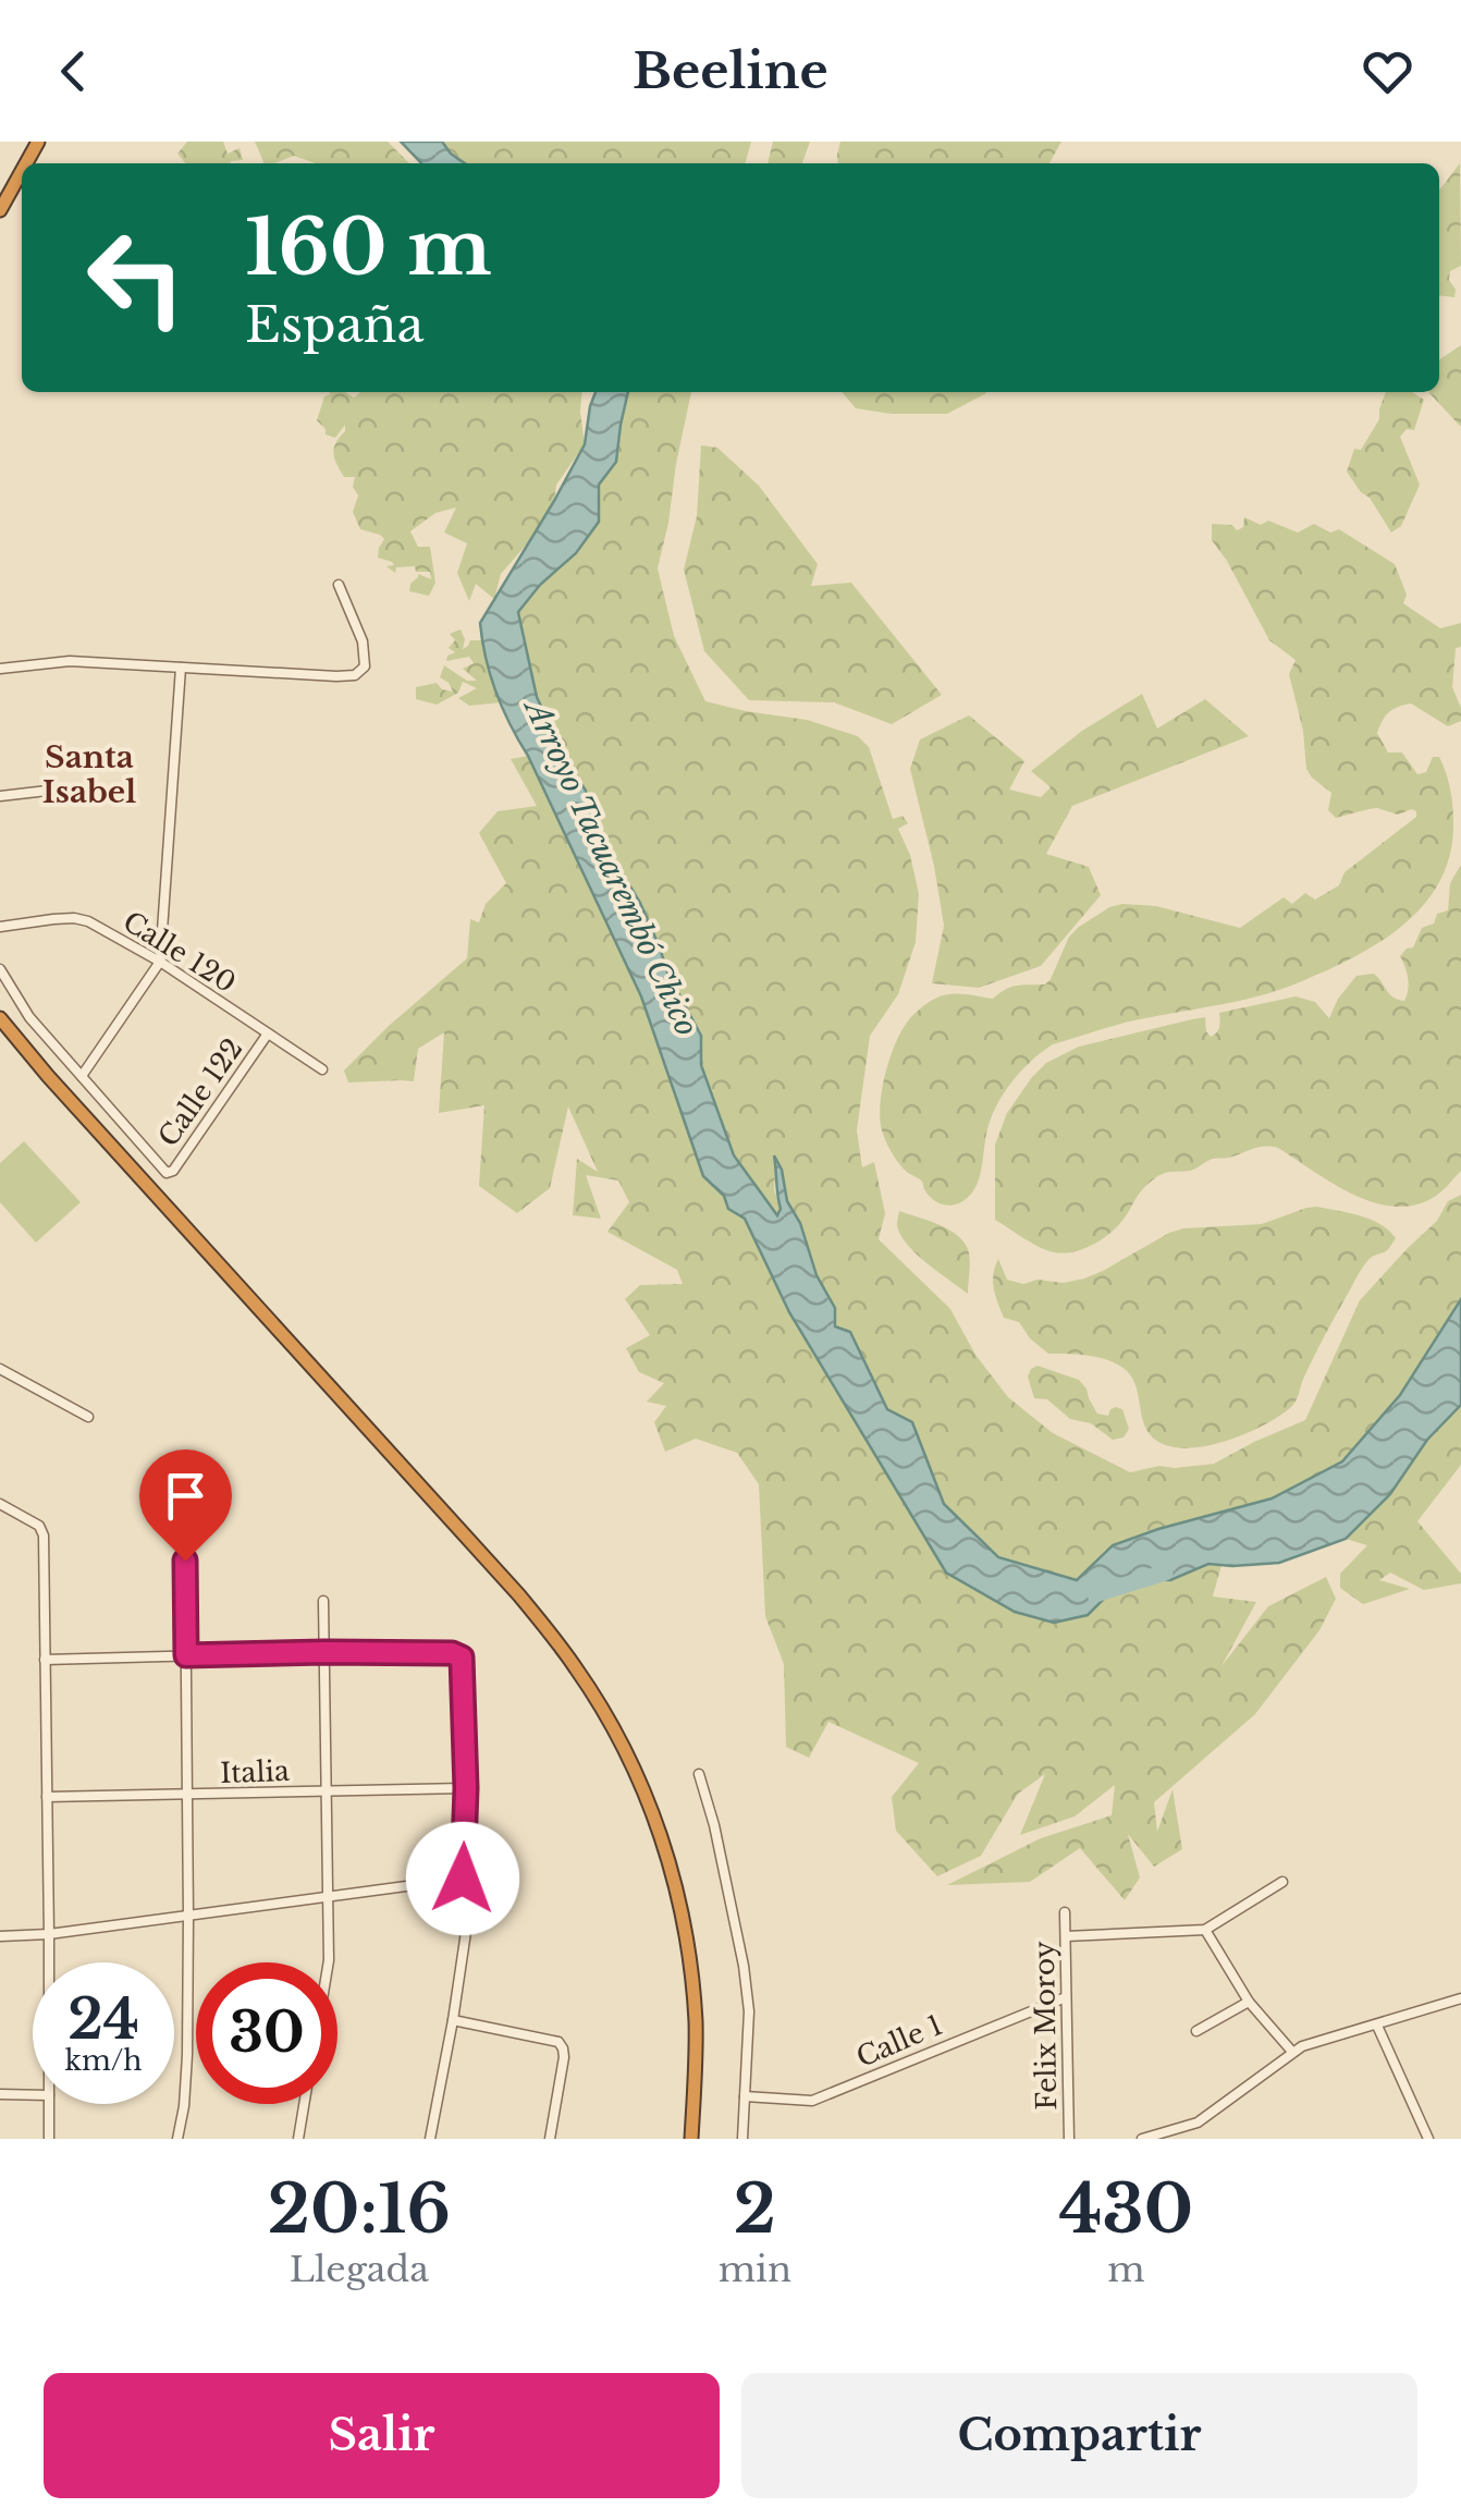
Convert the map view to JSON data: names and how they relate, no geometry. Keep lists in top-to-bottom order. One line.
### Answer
{"streets":{"street":["Calle 120","Calle 122","Italia","Felix Moroy","Calle 1"]},"crossings":[["Calle 120","Calle 122"],["Felix Moroy","Calle 1"]],"districts":["Santa Isabel"],"water":["Arroyo Tacuarembó Chico"],"page":{"header":"Beeline","turn":["160 m","España"],"speed":"24 km/h","limit":"30","eta":["20:16","Llegada","2","min","430","m"],"buttons":["Salir","Compartir"]}}
